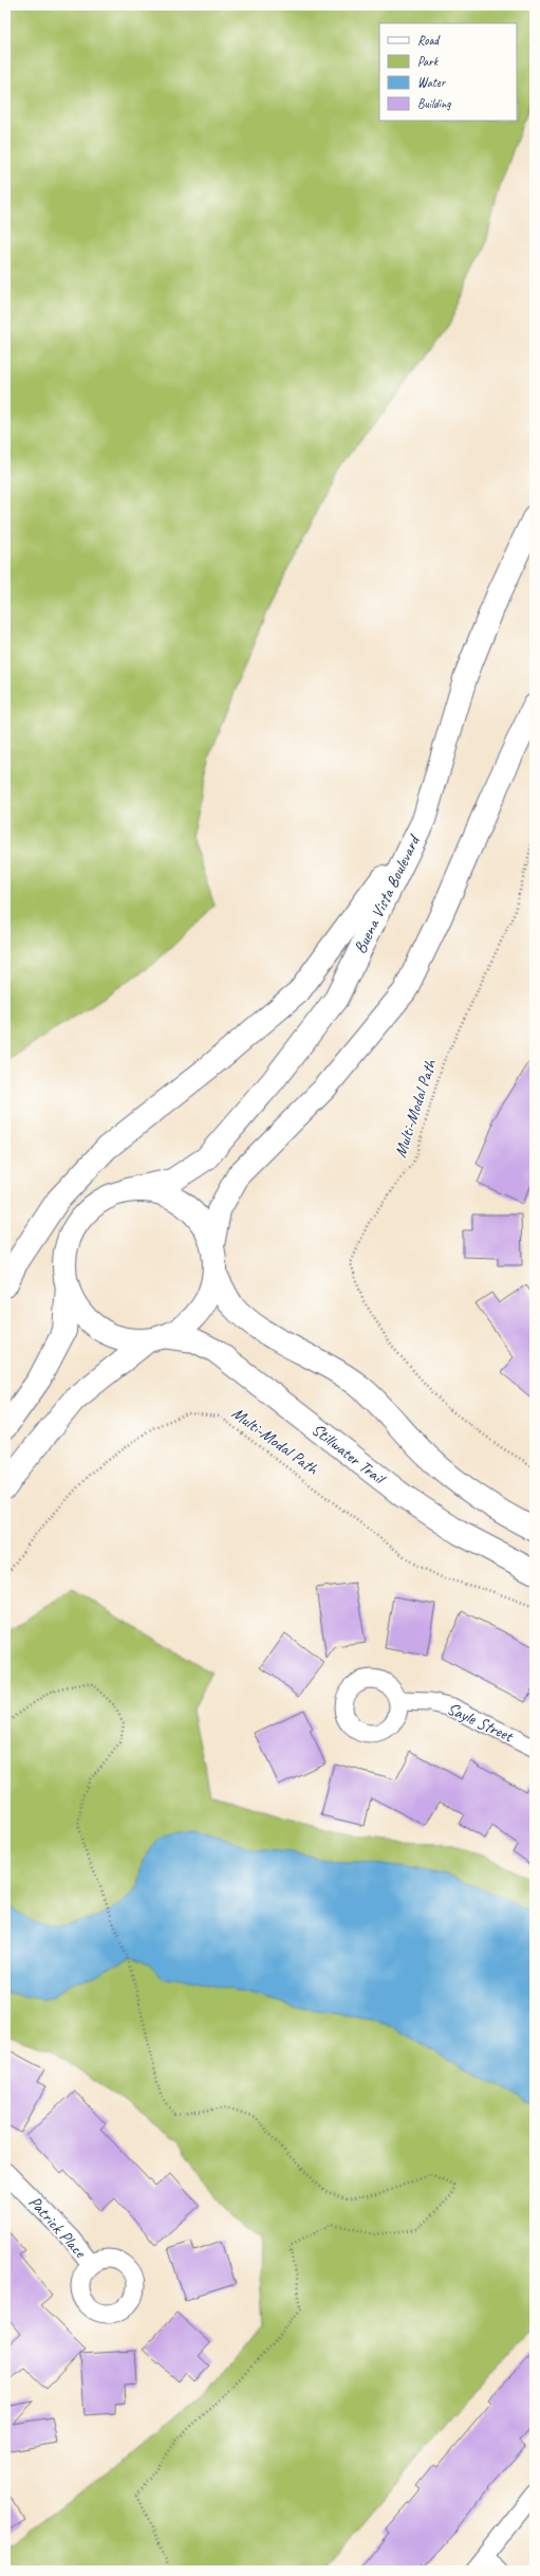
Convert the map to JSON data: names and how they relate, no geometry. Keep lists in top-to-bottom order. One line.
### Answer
{"streets":{"main road":["Buena Vista Boulevard","Stillwater Trail"],"street":["Sayle Street","Patrick Place"],"path":["Multi-Modal Path"]},"crossings":[["Buena Vista Boulevard","Stillwater Trail"]],"legend":["Road","Park","Water","Building"]}
